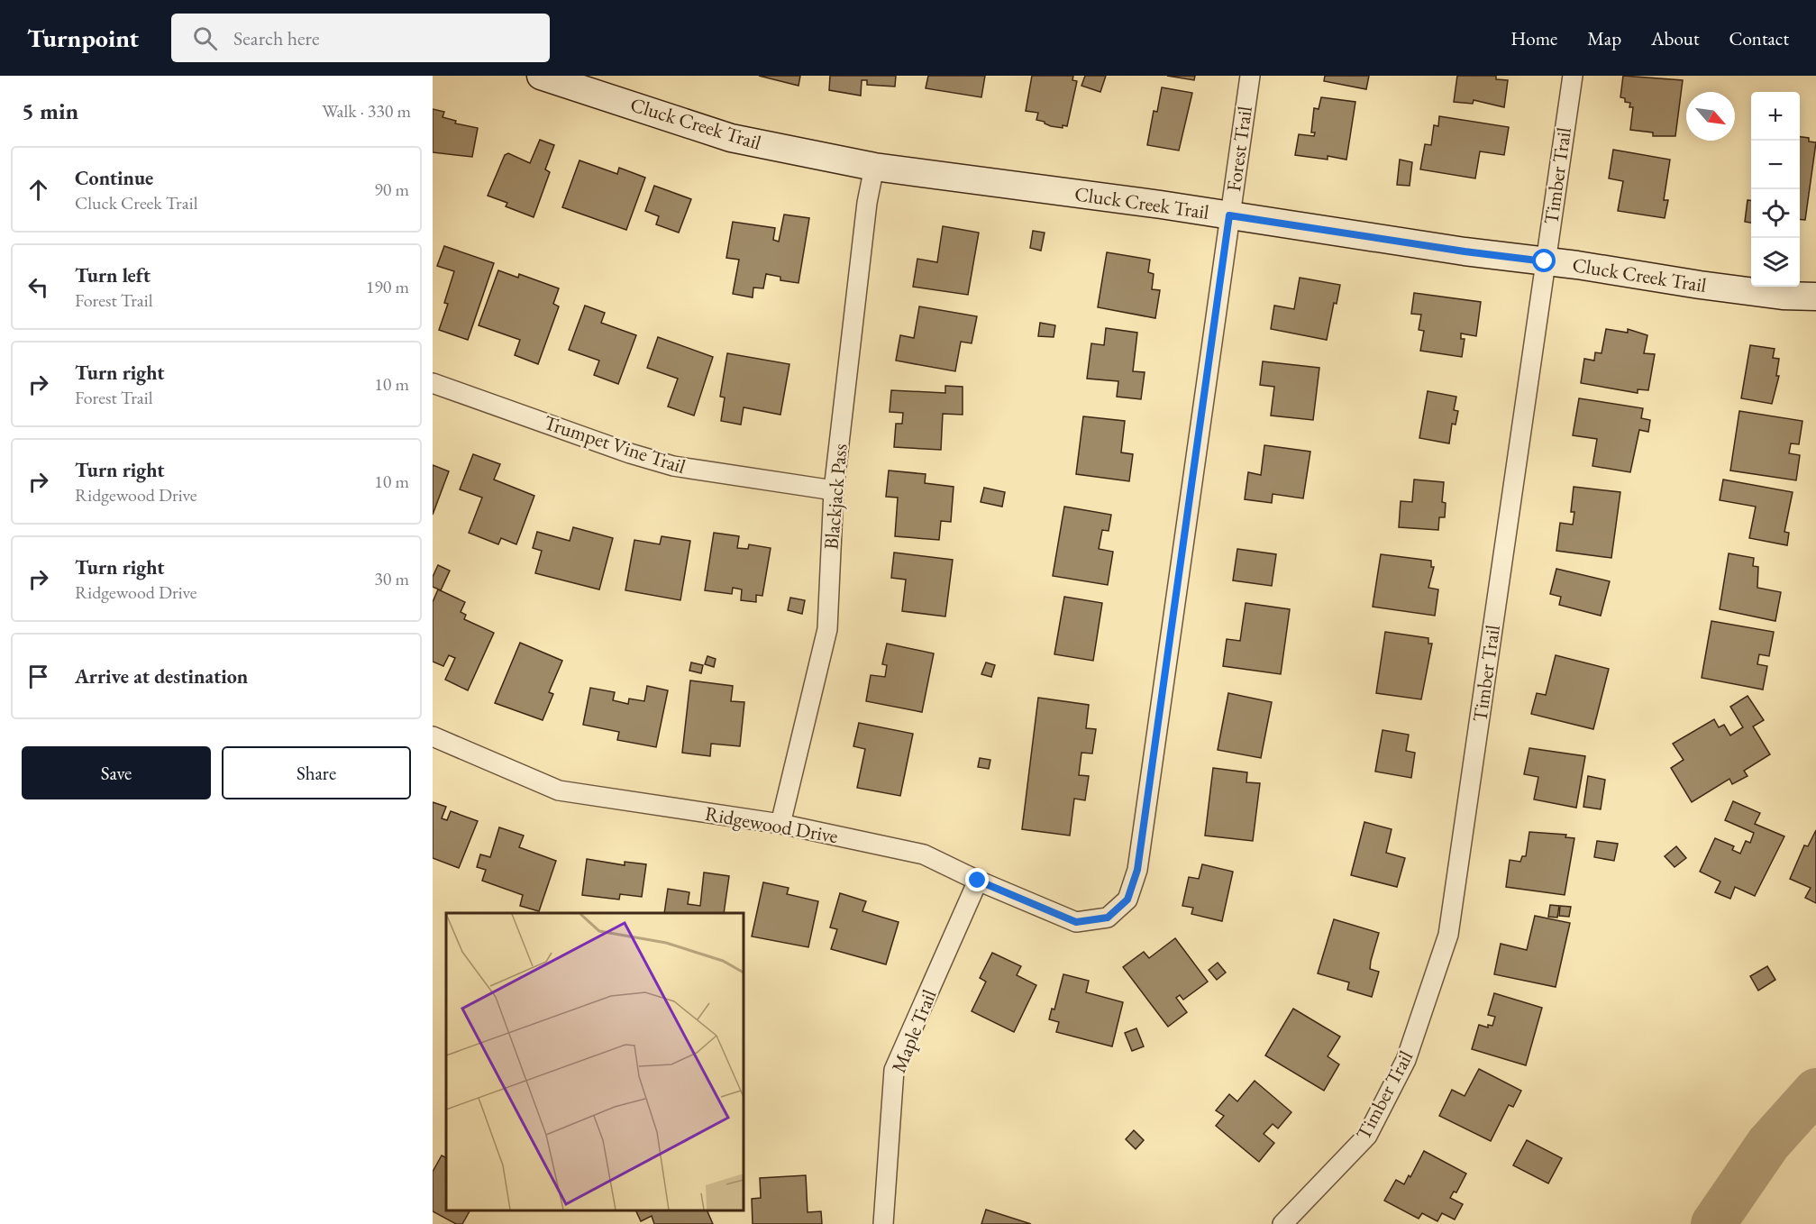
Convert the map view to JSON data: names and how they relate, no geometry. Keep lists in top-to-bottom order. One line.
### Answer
{"streets":{"street":["Cluck Creek Trail","Forest Trail","Timber Trail","Trumpet Vine Trail","Blackjack Pass","Ridgewood Drive","Maple Trail"]},"crossings":[["Cluck Creek Trail","Forest Trail"],["Cluck Creek Trail","Timber Trail"],["Cluck Creek Trail","Blackjack Pass"],["Forest Trail","Ridgewood Drive"],["Trumpet Vine Trail","Blackjack Pass"],["Blackjack Pass","Ridgewood Drive"],["Ridgewood Drive","Maple Trail"]],"north":"bottom right","page":{"header":"Turnpoint","search":"Search here","nav":["Home","Map","About","Contact"],"heading":["5 min","Walk · 330 m"],"map_buttons":["+","−"],"list":[["Continue","Cluck Creek Trail","90 m"],["Turn left","Forest Trail","190 m"],["Turn right","Forest Trail","10 m"],["Turn right","Ridgewood Drive","10 m"],["Turn right","Ridgewood Drive","30 m"],"Arrive at destination"],"buttons":["Save","Share"]}}
